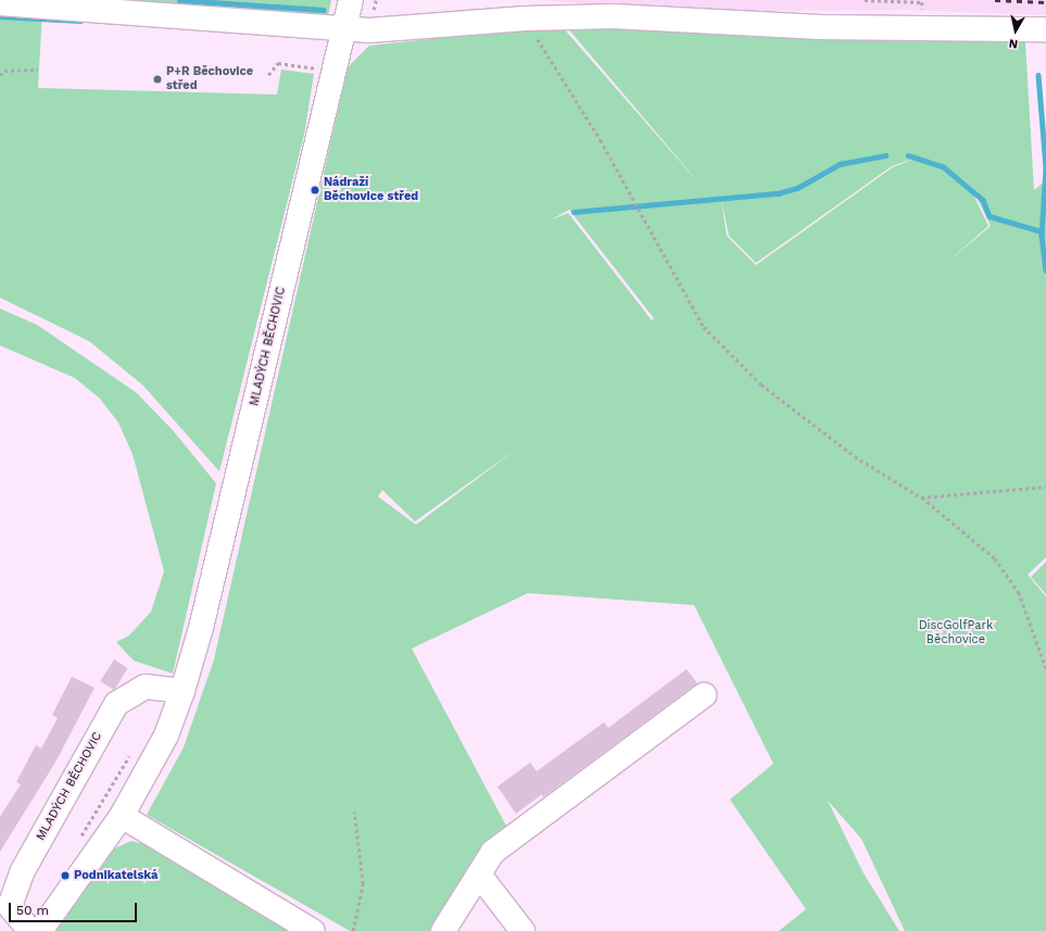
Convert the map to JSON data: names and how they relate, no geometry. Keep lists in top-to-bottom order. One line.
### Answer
{"streets":{"street":["MLADÝCH BĚCHOVIC"]},"parks":["DiscGolfPark Běchovice"],"places":["P+R Běchovice střed","Nádraží Běchovice střed","Podnikatelská"],"scale_bar":"50 m","north":"bottom"}
